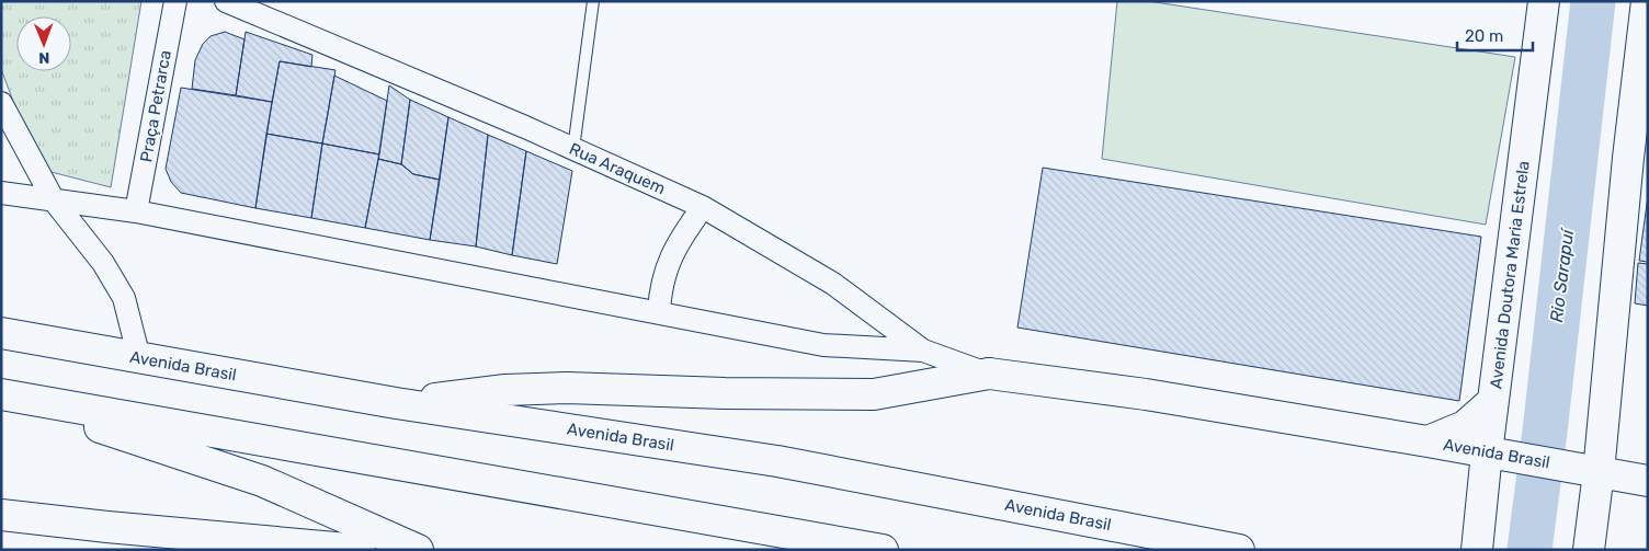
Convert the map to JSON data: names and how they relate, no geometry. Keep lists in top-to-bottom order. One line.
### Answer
{"streets":{"main road":["Avenida Doutora Maria Estrela","Avenida Brasil"],"street":["Praça Petrarca","Rua Araquem"]},"crossings":[["Rua Araquem","Avenida Brasil"],["Avenida Doutora Maria Estrela","Avenida Brasil"]],"water":["Rio Sarapuí"],"scale_bar":"20 m","north":"bottom"}
